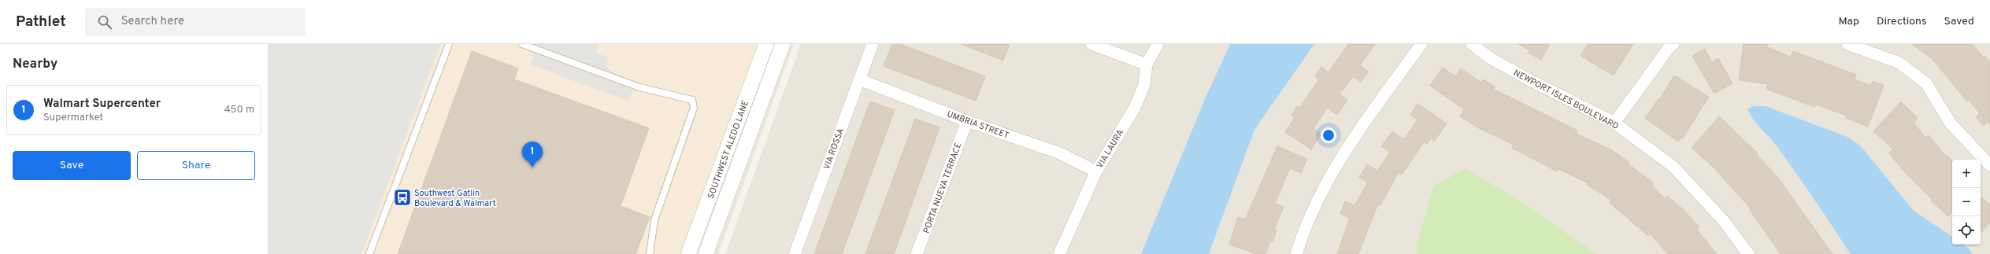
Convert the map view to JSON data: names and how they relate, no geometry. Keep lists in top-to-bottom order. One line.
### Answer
{"streets":{"street":["NEWPORT ISLES BOULEVARD","UMBRIA STREET","VIA ROSSA","VIA LAURA","SOUTHWEST ALEDO LANE","PORTA NUEVA TERRACE"]},"crossings":[["UMBRIA STREET","VIA ROSSA"],["UMBRIA STREET","VIA LAURA"],["UMBRIA STREET","PORTA NUEVA TERRACE"]],"places":{"bus stop":["Southwest Gatlin Boulevard & Walmart"]},"page":{"header":"Pathlet","search":"Search here","nav":["Map","Directions","Saved"],"heading":"Nearby","list":[{"mark":"1","name":"Walmart Supercenter","note":"Supermarket","value":"450 m"}],"buttons":["Save","Share"],"pins":"1","map_buttons":["+","−"]}}
